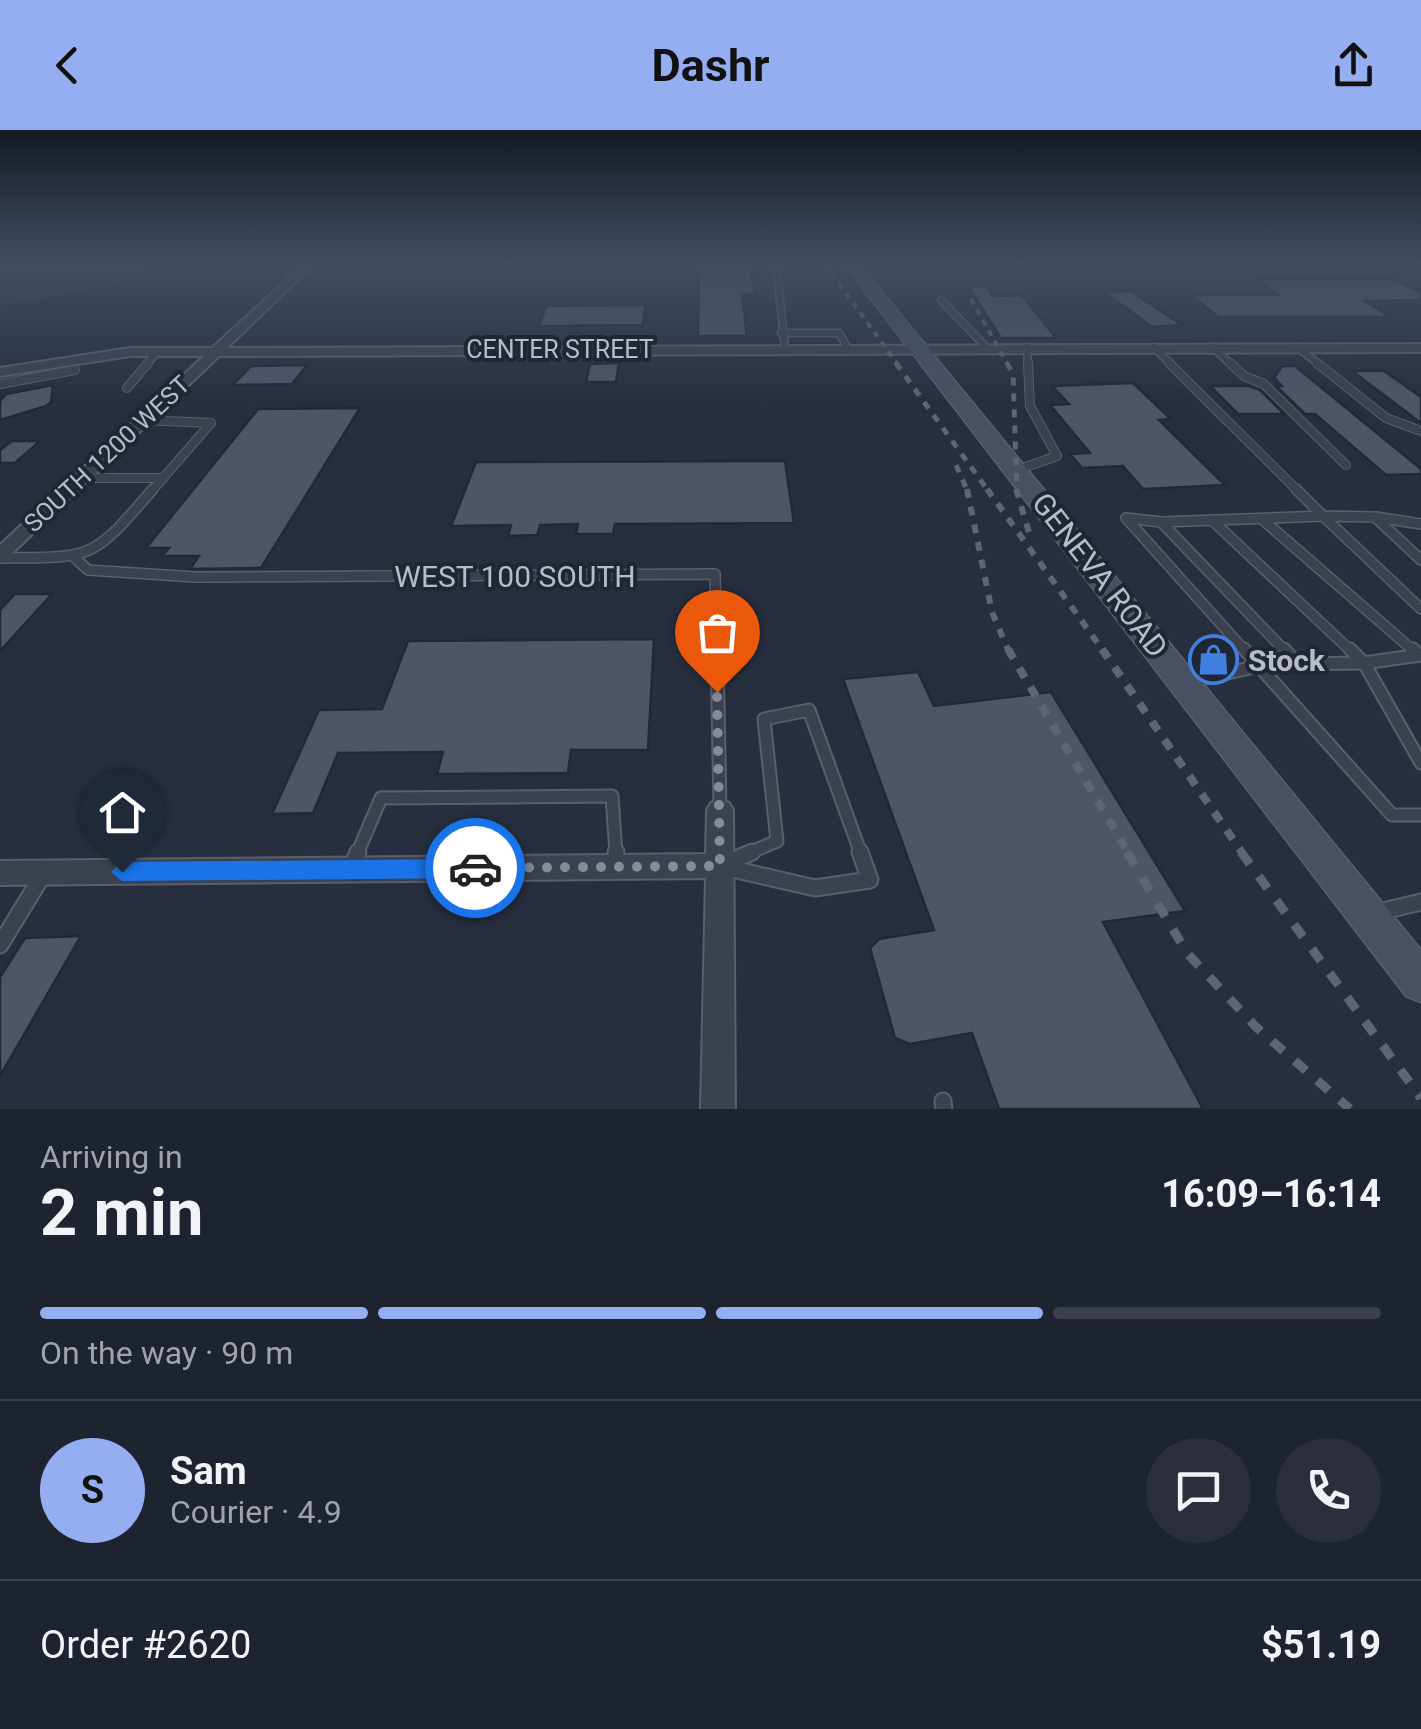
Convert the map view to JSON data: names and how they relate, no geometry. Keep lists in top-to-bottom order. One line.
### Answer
{"streets":{"main road":["GENEVA ROAD"],"street":["CENTER STREET","SOUTH 1200 WEST"],"lane":["WEST 100 SOUTH"]},"crossings":[["CENTER STREET","SOUTH 1200 WEST"],["CENTER STREET","GENEVA ROAD"],["SOUTH 1200 WEST","WEST 100 SOUTH"]],"places":{"shop":["Stock"]},"page":{"header":"Dashr","heading":["2 min","Arriving in","16:09–16:14"],"panel":["Sam","Courier · 4.9","Order #2620","$51.19"],"bar":"On the way · 90 m","round":"S"}}
